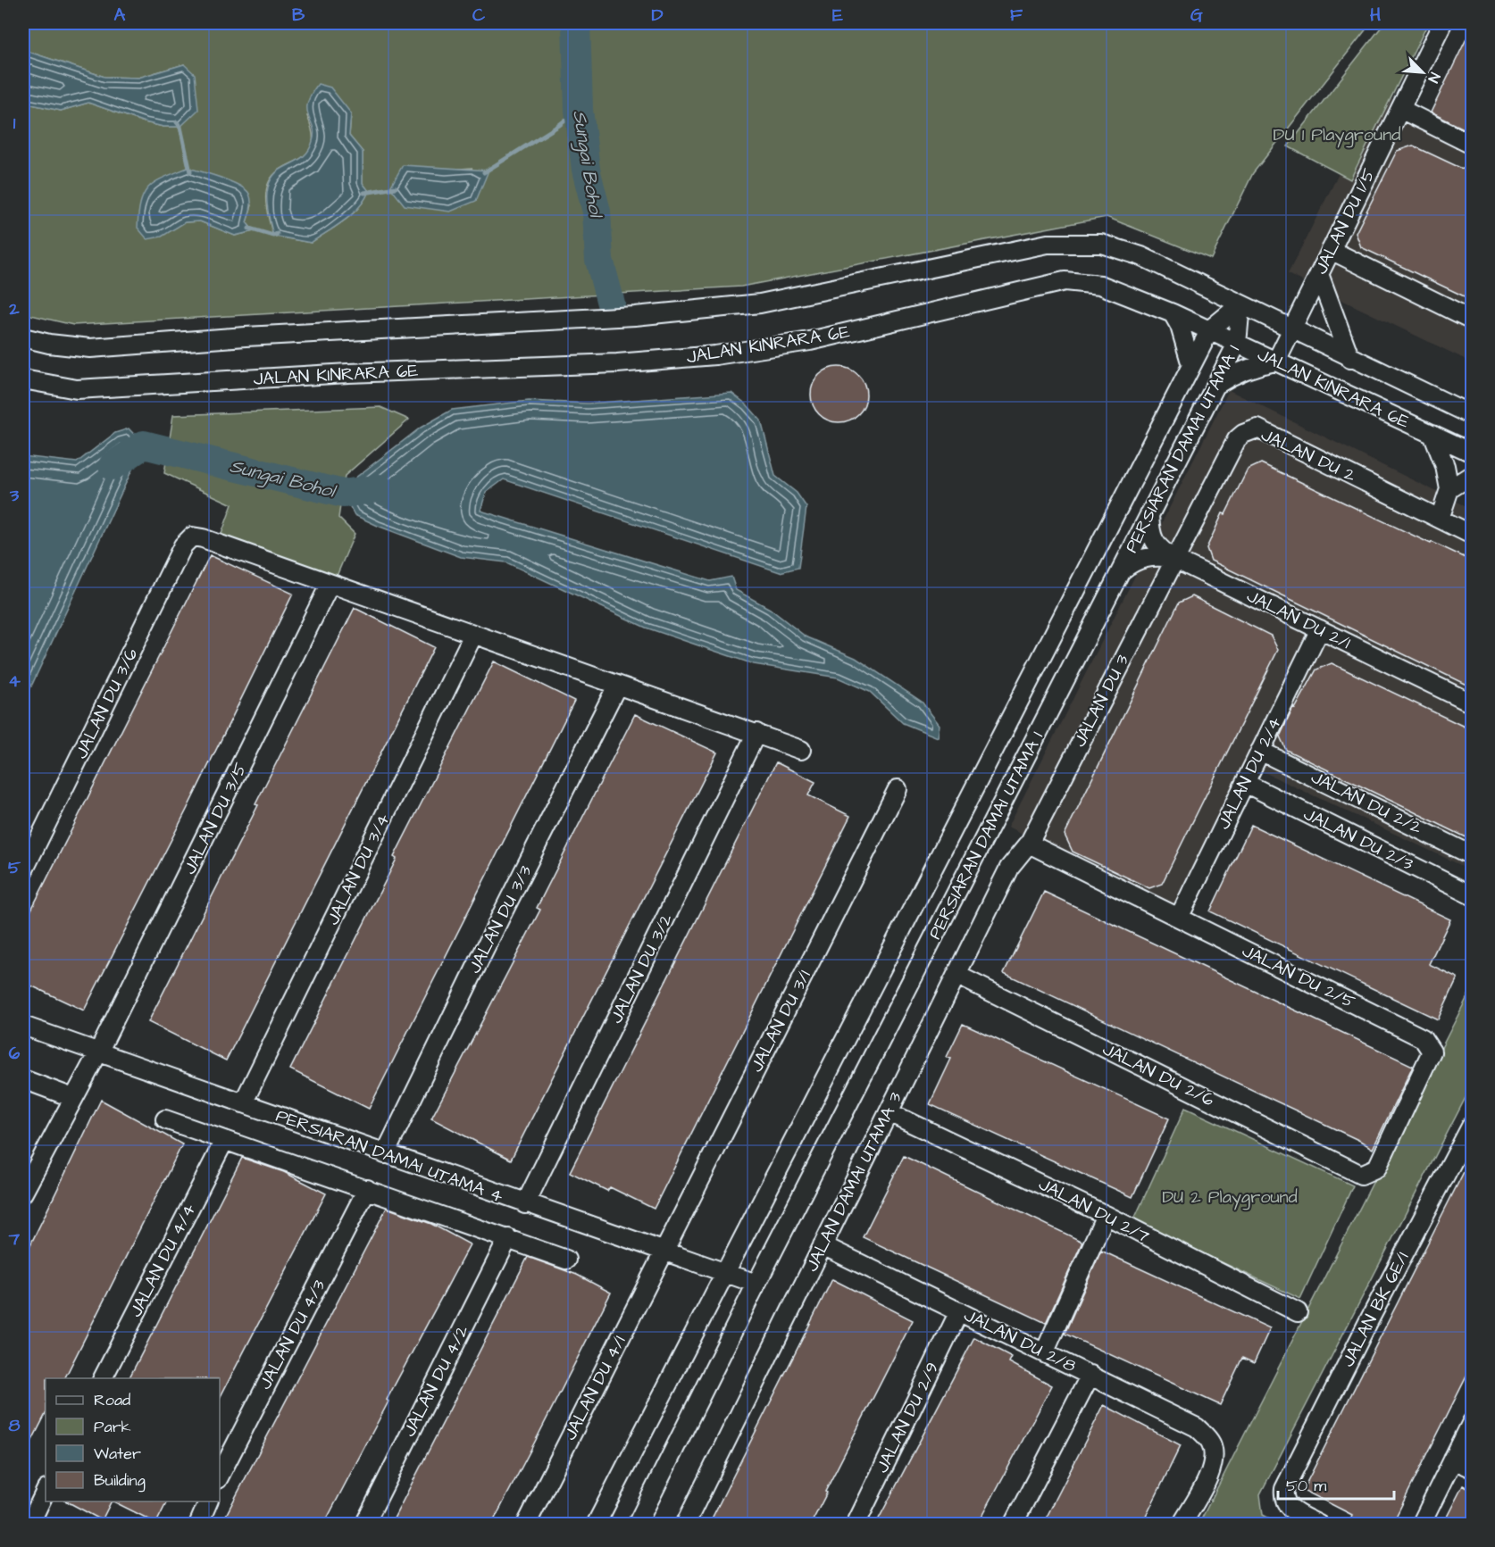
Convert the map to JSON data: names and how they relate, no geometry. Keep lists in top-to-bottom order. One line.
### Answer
{"streets":{"street":["JALAN DU 1/5","JALAN KINRARA 6E","PERSIARAN DAMAI UTAMA 1","JALAN DU 2","JALAN DU 2/1","JALAN DU 3","JALAN DU 3/6","JALAN DU 2/4","JALAN DU 2/2","JALAN DU 3/5","JALAN DU 2/3","JALAN DU 3/4","JALAN DU 3/3","JALAN DU 3/2","JALAN DU 2/5","JALAN DU 3/1","JALAN DU 2/6","PERSIARAN DAMAI UTAMA 4","JALAN DAMAI UTAMA 3","JALAN DU 2/7","JALAN DU 4/4","JALAN BK 6E/1","JALAN DU 4/3","JALAN DU 2/8","JALAN DU 4/2","JALAN DU 4/1","JALAN DU 2/9"]},"crossings":[["JALAN DU 1/5","JALAN KINRARA 6E"],["JALAN KINRARA 6E","PERSIARAN DAMAI UTAMA 1"],["PERSIARAN DAMAI UTAMA 1","JALAN DU 2/1"],["PERSIARAN DAMAI UTAMA 1","PERSIARAN DAMAI UTAMA 4"],["JALAN DU 2","JALAN DU 2/1"],["JALAN DU 2","JALAN DU 3"],["JALAN DU 2/1","JALAN DU 3"],["JALAN DU 2/1","JALAN DU 2/4"],["JALAN DU 3","JALAN DU 2/5"],["JALAN DU 3","JALAN DAMAI UTAMA 3"],["JALAN DU 3/6","JALAN DU 3/5"],["JALAN DU 2/4","JALAN DU 2/2"],["JALAN DU 2/4","JALAN DU 2/3"],["JALAN DU 2/4","JALAN DU 2/5"],["JALAN DU 3/5","PERSIARAN DAMAI UTAMA 4"],["JALAN DU 3/4","PERSIARAN DAMAI UTAMA 4"],["JALAN DU 3/3","PERSIARAN DAMAI UTAMA 4"],["JALAN DU 3/2","PERSIARAN DAMAI UTAMA 4"],["JALAN DU 2/5","JALAN DU 2/6"],["JALAN DU 2/5","JALAN DAMAI UTAMA 3"],["JALAN DU 3/1","PERSIARAN DAMAI UTAMA 4"],["JALAN DU 3/1","JALAN DU 4/1"],["JALAN DU 2/6","JALAN DAMAI UTAMA 3"],["PERSIARAN DAMAI UTAMA 4","JALAN DU 4/1"],["JALAN DAMAI UTAMA 3","JALAN DU 2/7"],["JALAN DAMAI UTAMA 3","JALAN DU 2/8"],["JALAN DU 2/8","JALAN DU 2/9"]],"water":["Sungai Bohol"],"parks":["DU 1 Playground","DU 2 Playground"],"legend":["Road","Park","Water","Building"],"scale_bar":"50 m","north":"bottom right","grid":{"columns":["A","B","C","D","E","F","G","H"],"rows":["1","2","3","4","5","6","7","8"]}}
